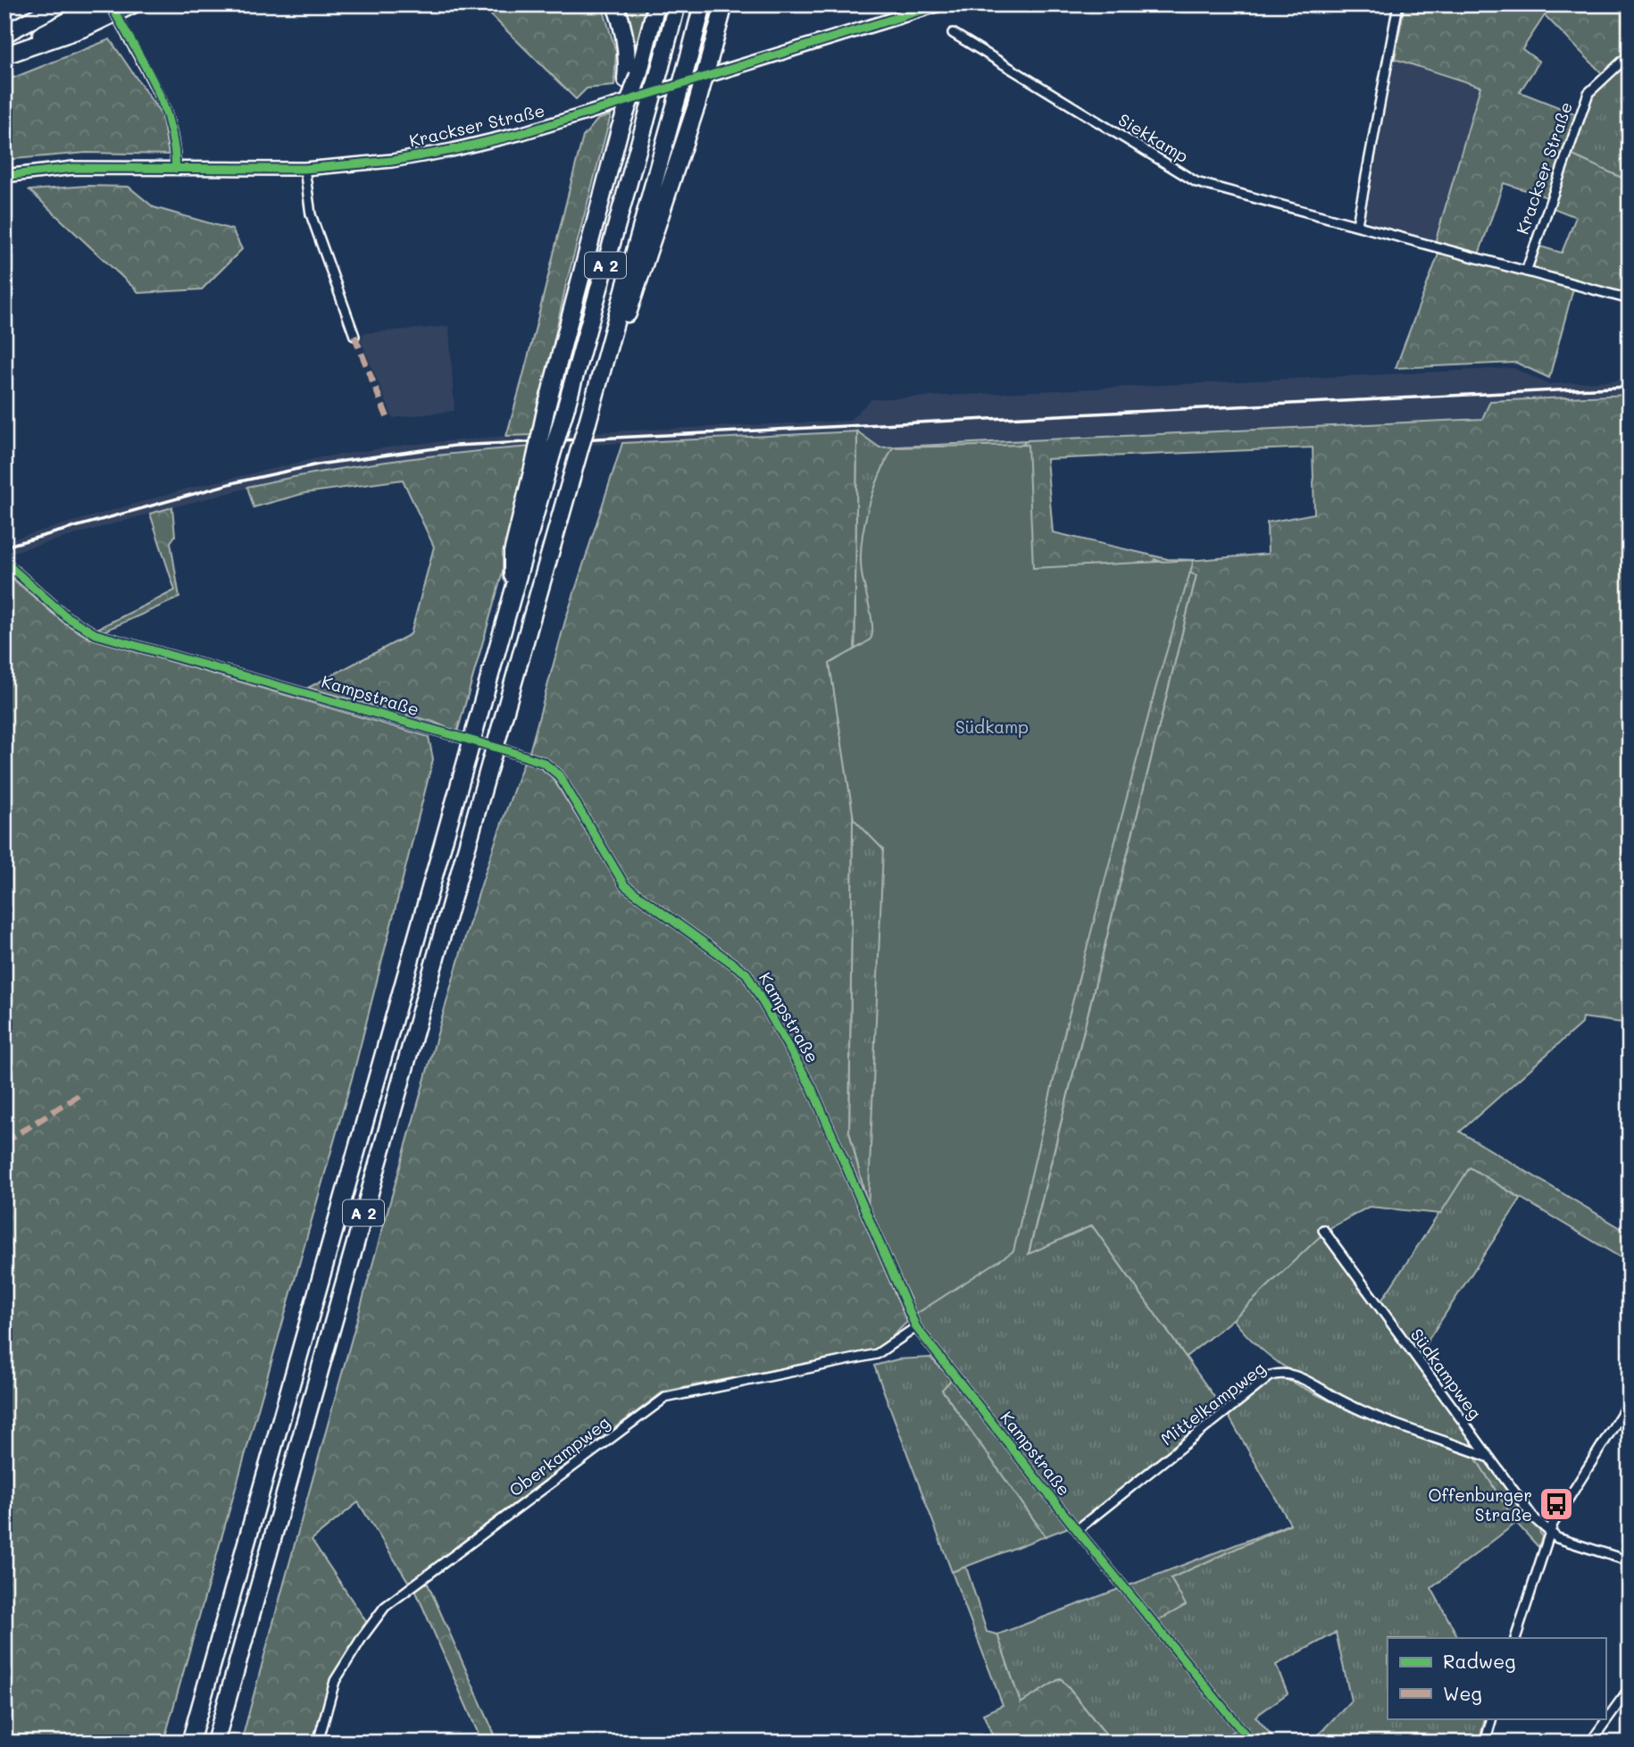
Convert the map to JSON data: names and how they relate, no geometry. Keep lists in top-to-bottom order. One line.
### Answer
{"streets":{"highway":["A 2"],"street":["Krackser Straße","Siekkamp","Kampstraße","Südkampweg","Mittelkampweg","Oberkampweg"]},"crossings":[["Krackser Straße","Siekkamp"],["Kampstraße","Mittelkampweg"],["Kampstraße","Oberkampweg"],["Südkampweg","Mittelkampweg"]],"parks":["Südkamp"],"places":{"bus stop":["Offenburger Straße"]},"legend":["Radweg","Weg"]}
